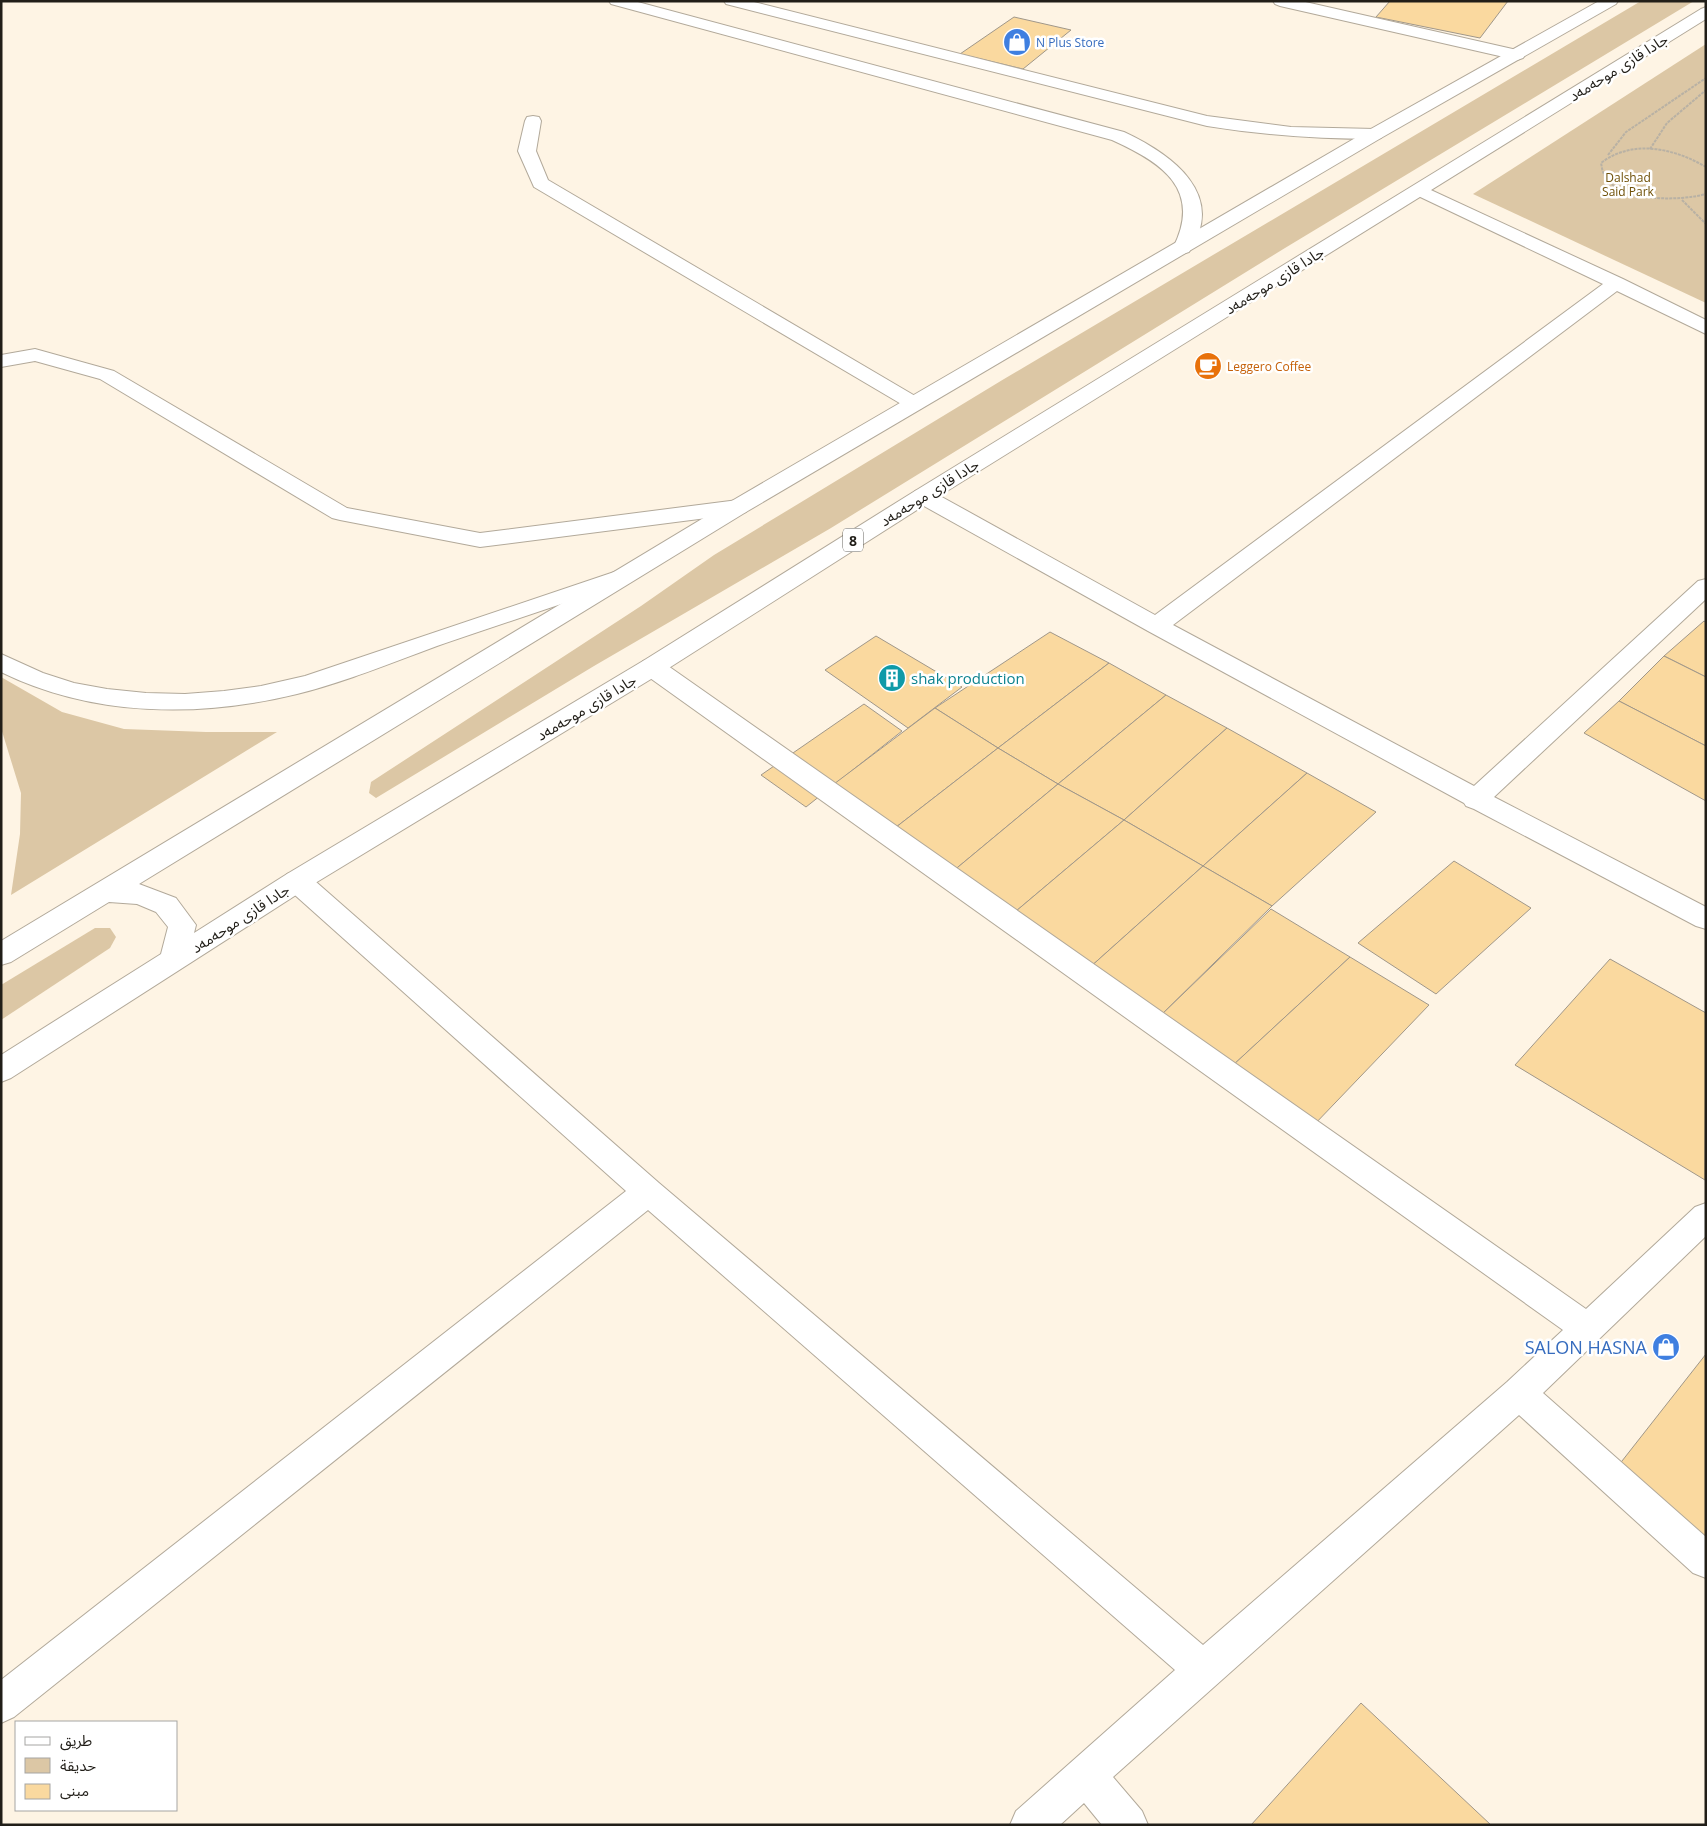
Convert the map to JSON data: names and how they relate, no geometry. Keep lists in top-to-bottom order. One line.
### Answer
{"streets":{"street":["جادا قازی موحەمەد","8"]},"parks":["Dalshad Said Park"],"places":{"shop":["N Plus Store","SALON HASNA"],"cafe":["Leggero Coffee"],"building":["shak production"]},"legend":["طريق","حديقة","مبنى"]}
